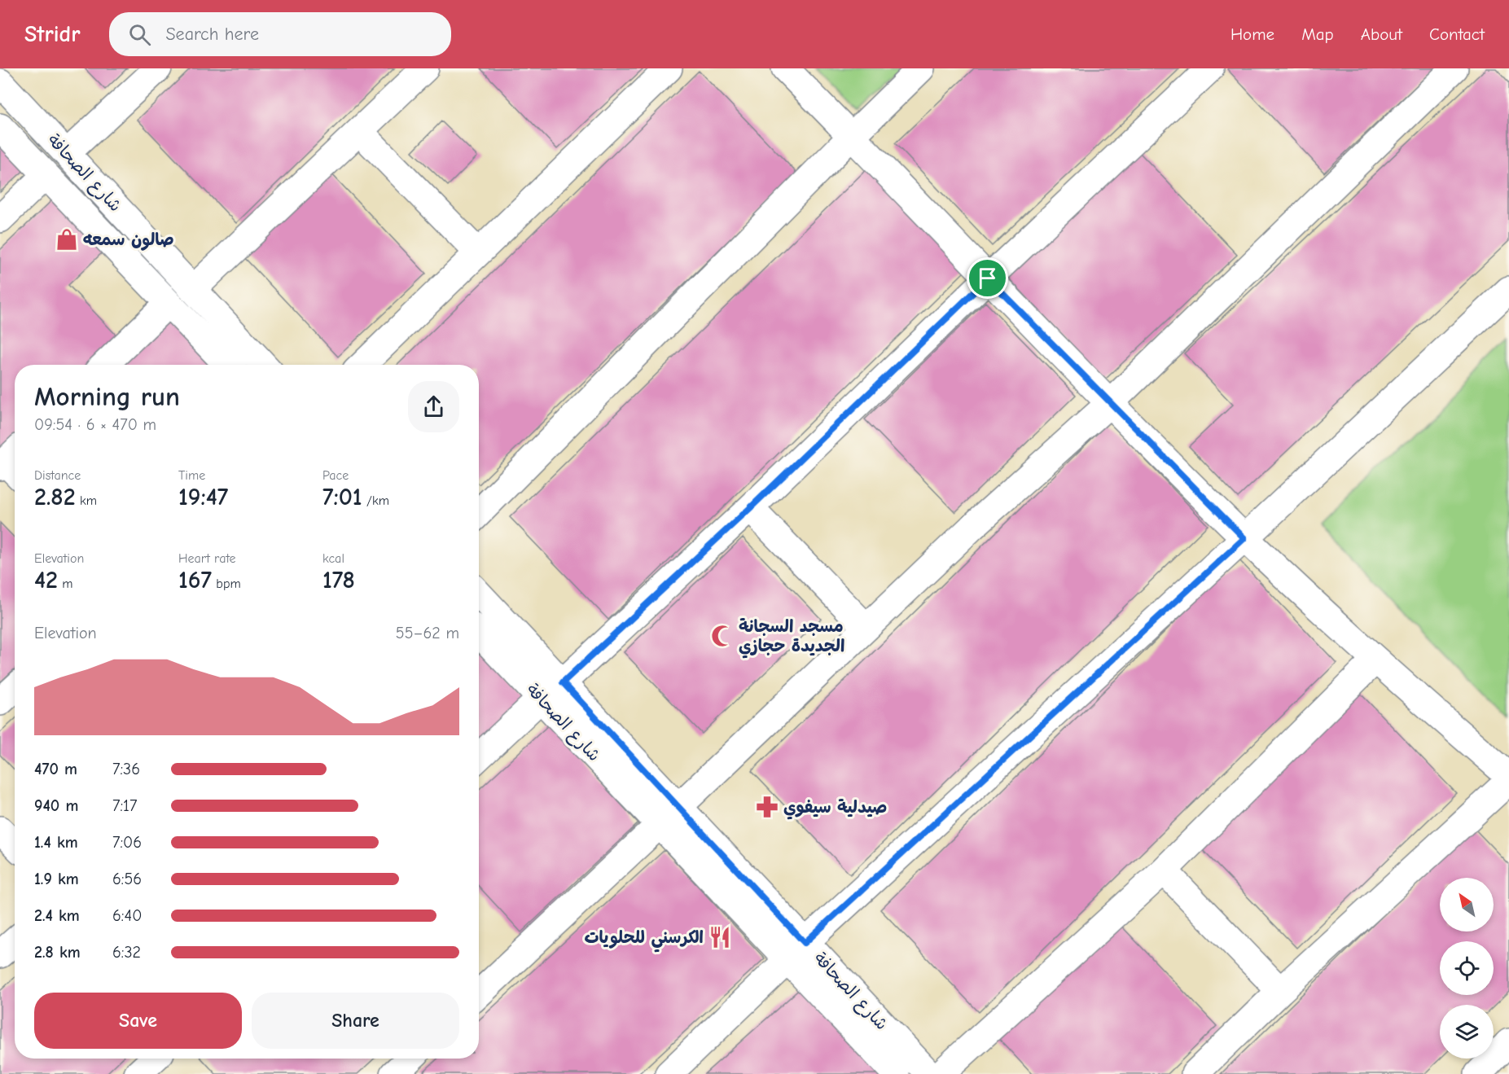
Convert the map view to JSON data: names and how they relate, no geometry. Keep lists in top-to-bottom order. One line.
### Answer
{"streets":{"street":["شارع الصحافة"]},"places":{"shop":["صالون سمعه"],"mosque":["مسجد السجانة الجديدة حجازي"],"pharmacy":["صيدلية سيفوي"],"restaurant":["الكرسني للحلويات"]},"north":"top left","page":{"header":"Stridr","search":"Search here","nav":["Home","Map","About","Contact"],"heading":["Morning run","09:54 · 6 × 470 m"],"stats":[["Distance","2.82 km"],["Time","19:47"],["Pace","7:01 /km"],["Elevation","42 m"],["Heart rate","167 bpm"],["kcal","178"]],"chart":["Elevation","55–62 m"],"list":[{"name":"470 m","note":"7:36"},{"name":"940 m","note":"7:17"},{"name":"1.4 km","note":"7:06"},{"name":"1.9 km","note":"6:56"},{"name":"2.4 km","note":"6:40"},{"name":"2.8 km","note":"6:32"}],"buttons":["Save","Share"]}}
